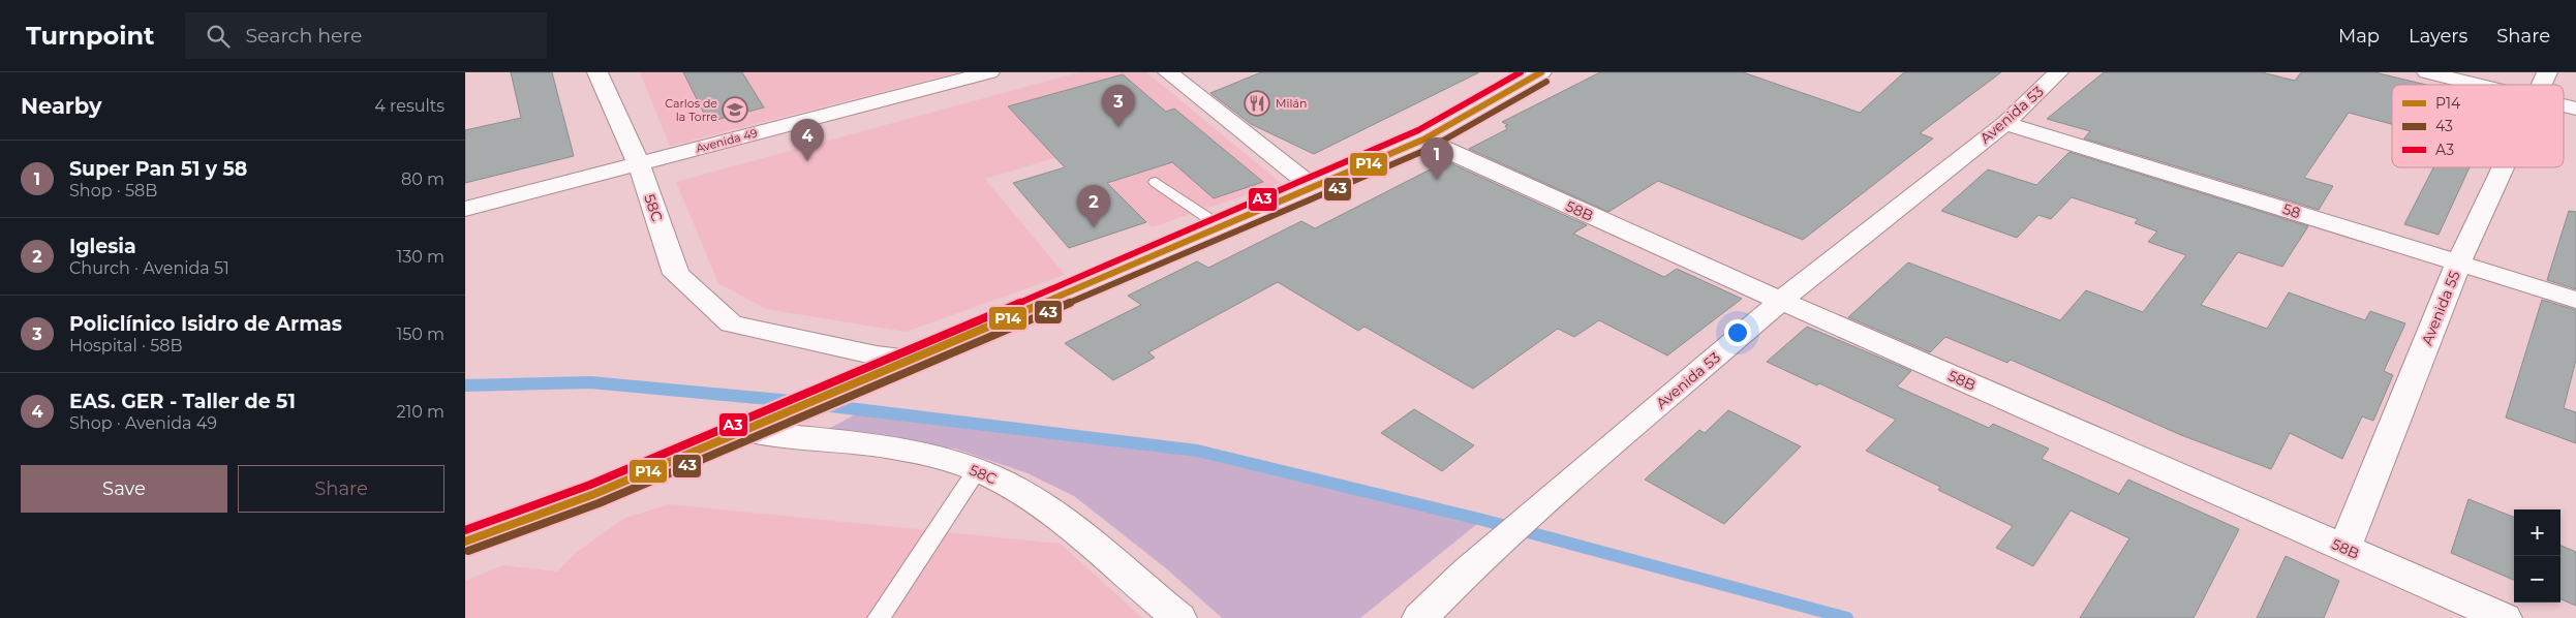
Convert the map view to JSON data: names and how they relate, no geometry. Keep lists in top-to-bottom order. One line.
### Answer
{"streets":{"street":["Avenida 53","Avenida 49","58C","58B","58","Avenida 55"]},"crossings":[["Avenida 53","58B"],["Avenida 53","58"],["Avenida 49","58C"],["58B","Avenida 55"],["58","Avenida 55"]],"places":{"restaurant":["Milán"],"school or university":["Carlos de la Torre"]},"lines":["transit line P14","transit line A3","transit line 43"],"legend":["P14","43","A3"],"page":{"header":"Turnpoint","search":"Search here","nav":["Map","Layers","Share"],"heading":["Nearby","4 results"],"pins":["3","4","1","2"],"list":[{"mark":"1","name":"Super Pan 51 y 58","note":"Shop · 58B","value":"80 m"},{"mark":"2","name":"Iglesia","note":"Church · Avenida 51","value":"130 m"},{"mark":"3","name":"Policlínico Isidro de Armas","note":"Hospital · 58B","value":"150 m"},{"mark":"4","name":"EAS. GER - Taller de 51","note":"Shop · Avenida 49","value":"210 m"}],"buttons":["Save","Share"],"map_buttons":["+","−"]}}
